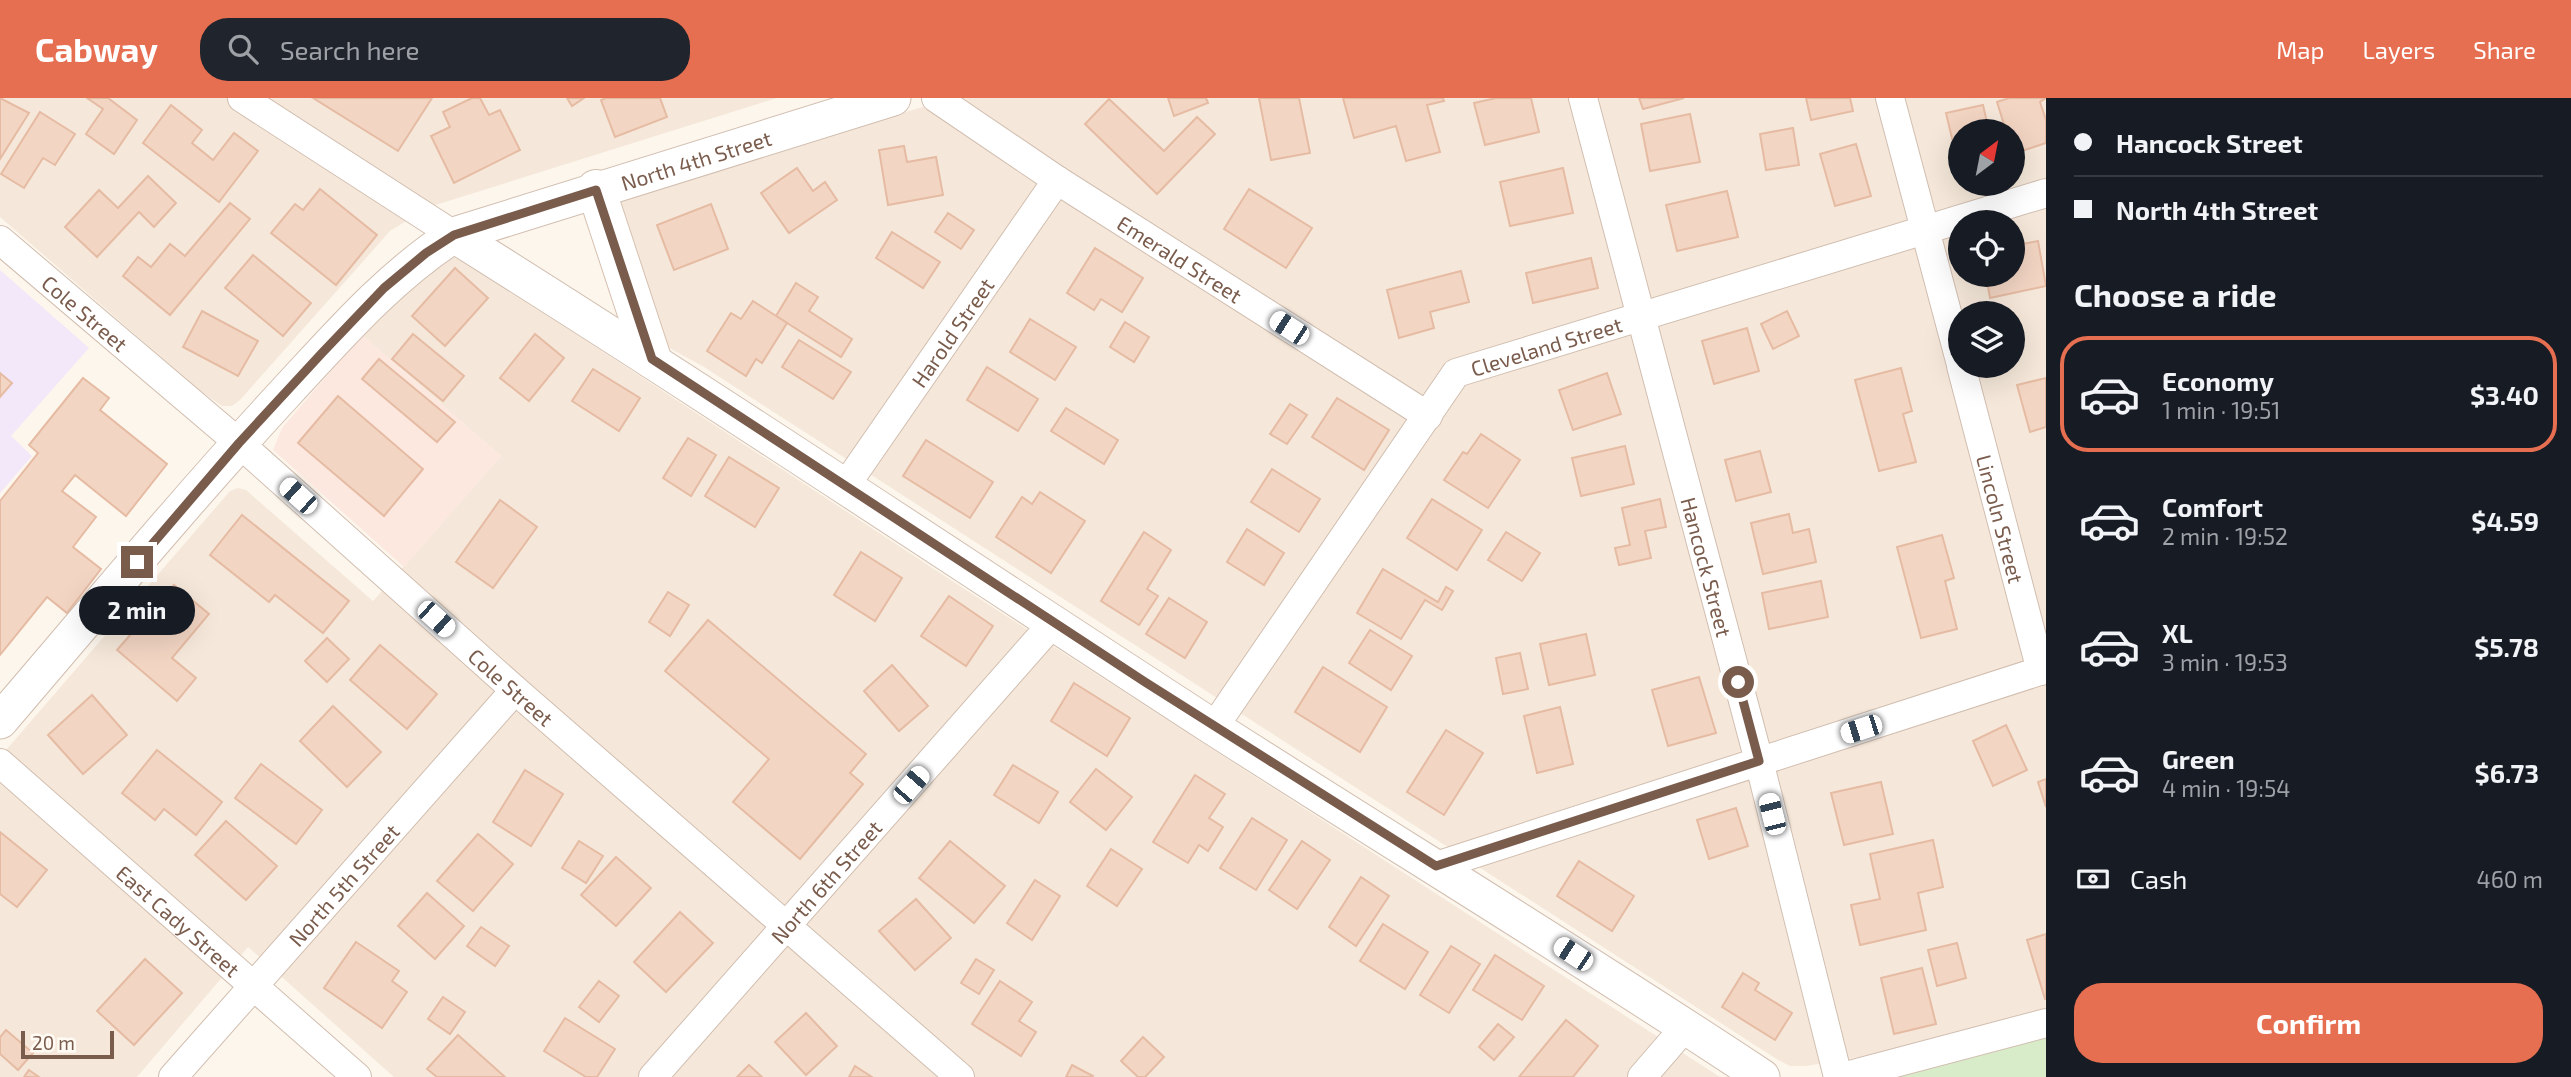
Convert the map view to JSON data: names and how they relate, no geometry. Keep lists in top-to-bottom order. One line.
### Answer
{"streets":{"street":["North 4th Street","Emerald Street","Cole Street","Harold Street","Cleveland Street","Lincoln Street","Hancock Street","North 6th Street","North 5th Street","East Cady Street"]},"crossings":[["North 4th Street","Cole Street"],["Emerald Street","Harold Street"],["Emerald Street","Cleveland Street"],["Cole Street","North 6th Street"],["Cole Street","North 5th Street"],["Cleveland Street","Lincoln Street"],["Cleveland Street","Hancock Street"],["North 5th Street","East Cady Street"]],"scale_bar":"20 m","north":"top right","page":{"header":"Cabway","search":"Search here","nav":["Map","Layers","Share"],"banner":["Hancock Street","North 4th Street"],"heading":"Choose a ride","list":[{"name":"Economy","note":"1 min · 19:51","value":"$3.40"},{"name":"Comfort","note":"2 min · 19:52","value":"$4.59"},{"name":"XL","note":"3 min · 19:53","value":"$5.78"},{"name":"Green","note":"4 min · 19:54","value":"$6.73"}],"bubble":"2 min","pay":["Cash","460 m"],"buttons":"Confirm","scale":"20 m"}}
